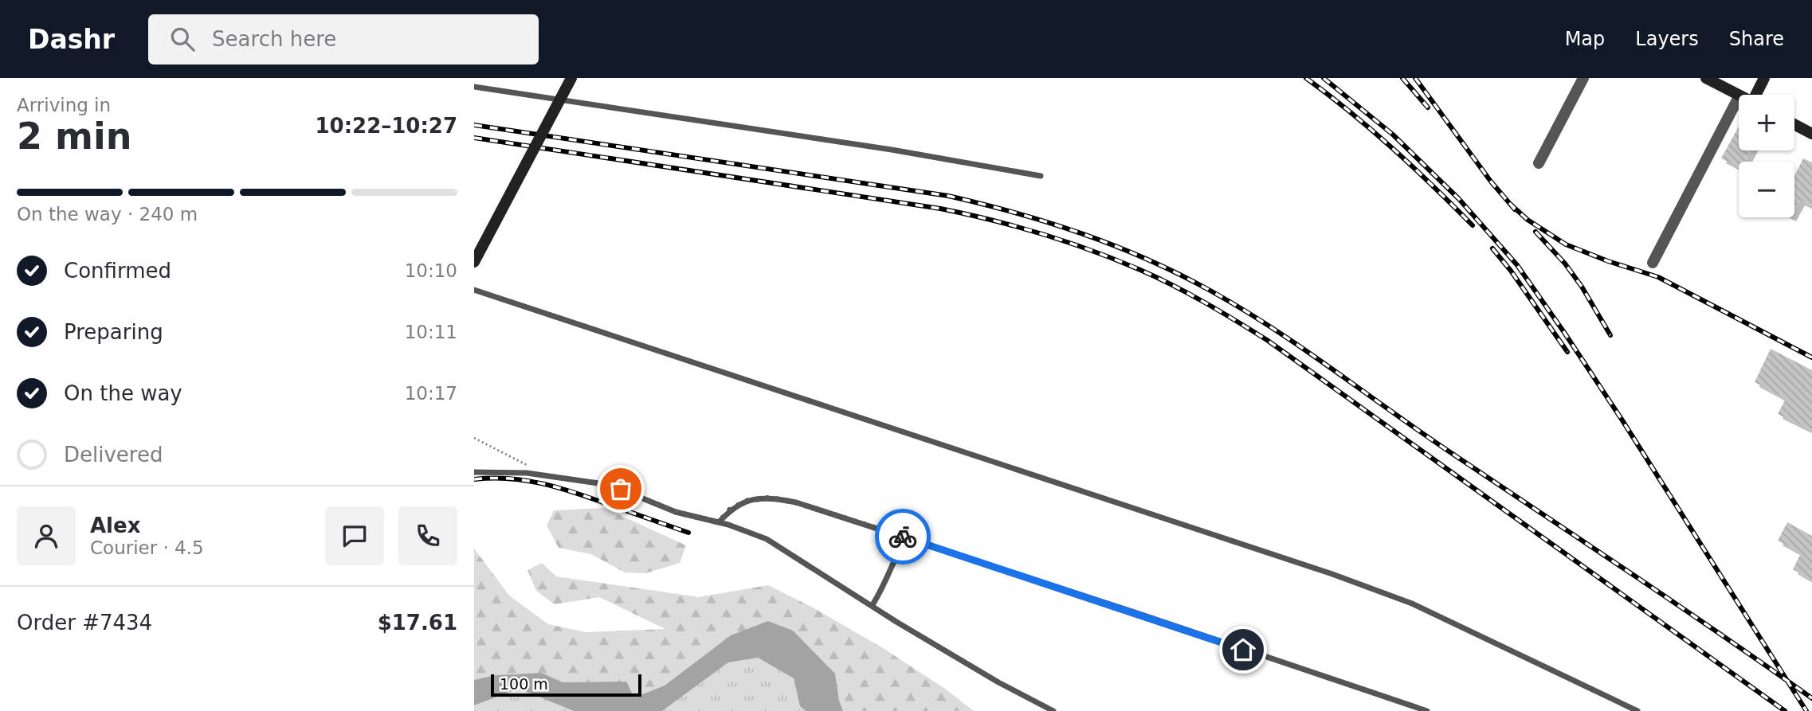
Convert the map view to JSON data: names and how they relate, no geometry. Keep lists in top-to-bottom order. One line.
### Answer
{"scale_bar":"100 m","page":{"header":"Dashr","search":"Search here","nav":["Map","Layers","Share"],"heading":["2 min","Arriving in","10:22–10:27"],"panel":["Alex","Courier · 4.5","Order #7434","$17.61"],"map_buttons":["+","−"],"bar":"On the way · 240 m","list":[["Confirmed","10:10"],["Preparing","10:11"],["On the way","10:17"],"Delivered"],"scale":"100 m"}}
